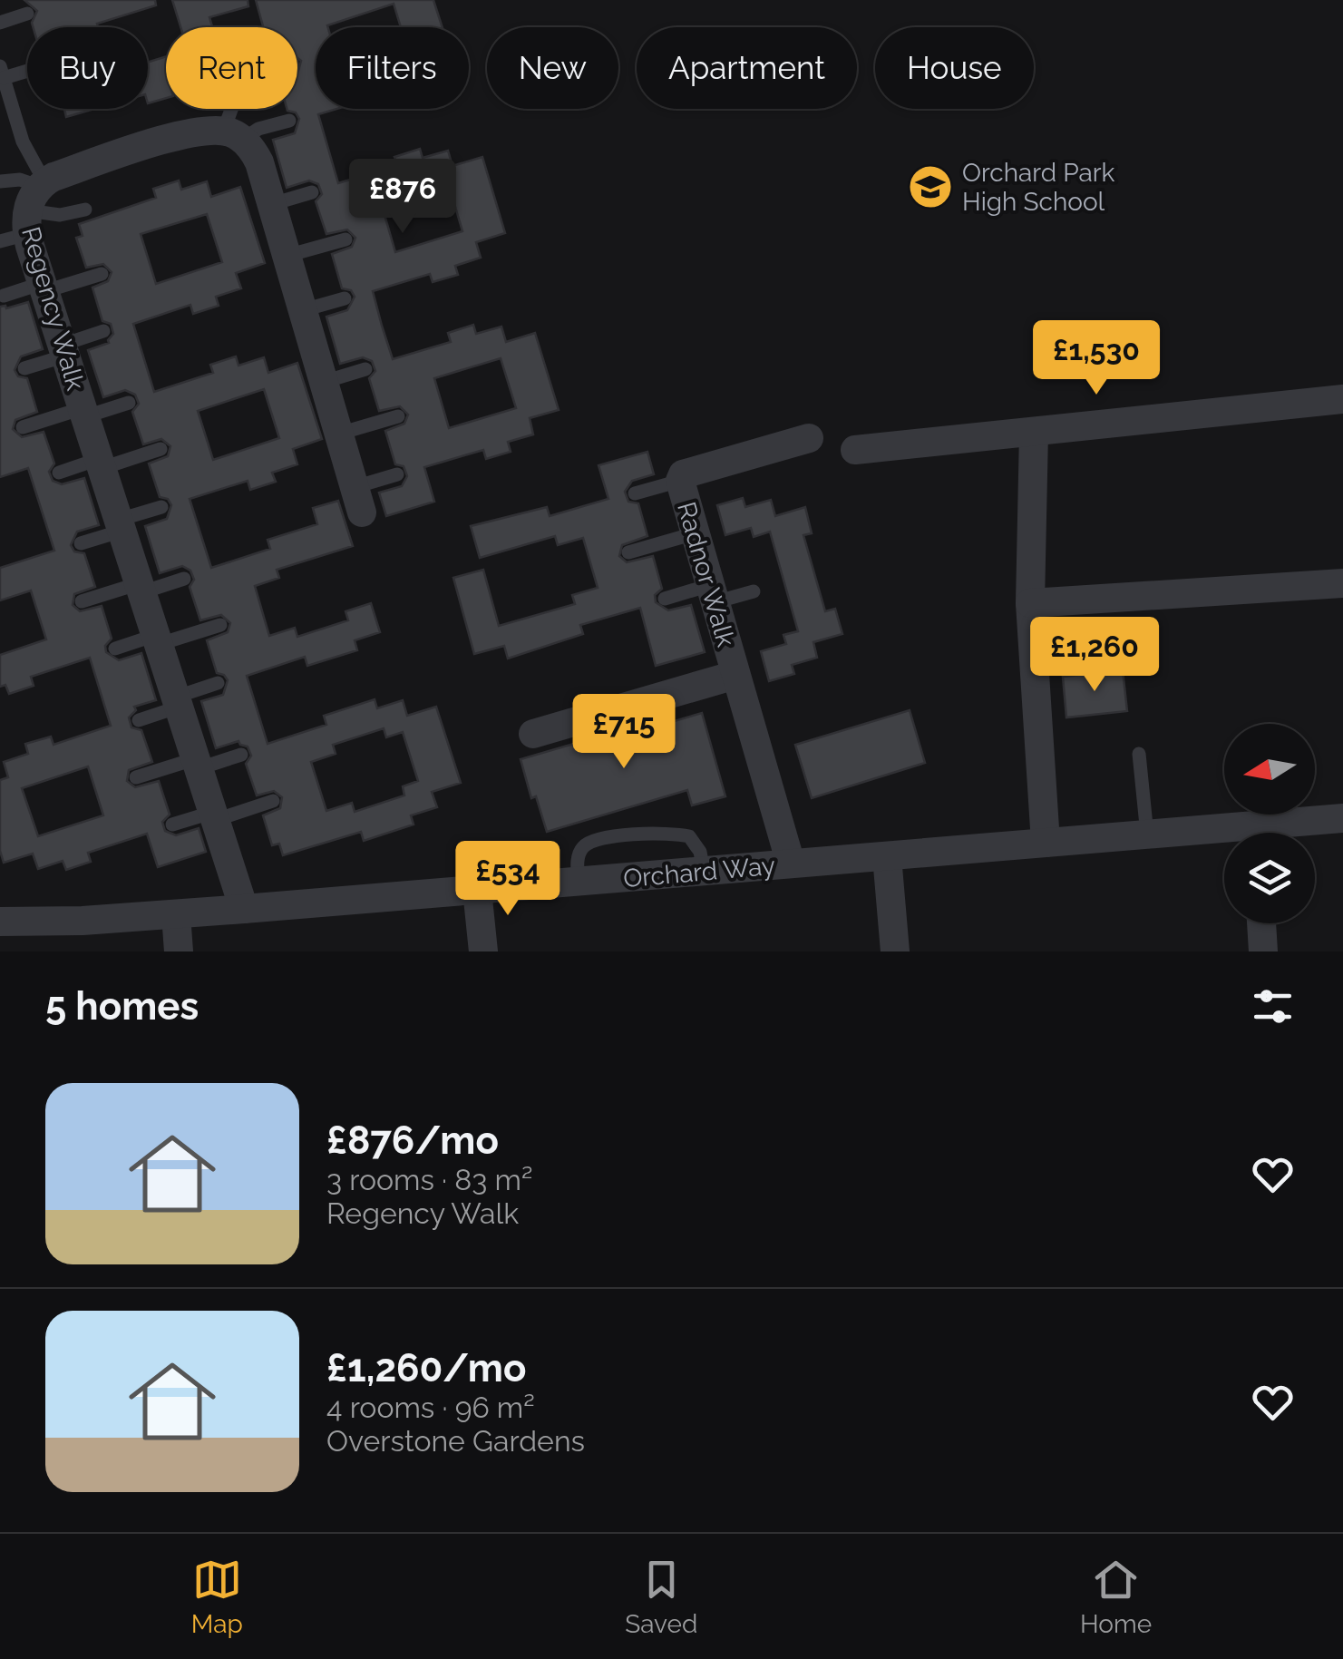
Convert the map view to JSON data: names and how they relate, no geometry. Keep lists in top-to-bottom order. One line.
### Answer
{"streets":{"street":["Regency Walk","Radnor Walk","Orchard Way"]},"crossings":[["Regency Walk","Orchard Way"],["Radnor Walk","Orchard Way"]],"places":{"school or university":["Orchard Park High School"]},"north":"left","page":{"chip":["Buy","Rent","Filters","New","Apartment","House"],"price":["£876","£1,530","£1,260","£715","£534"],"heading":"5 homes","list":[{"name":"£876/mo","note":"3 rooms · 83 m² · Regency Walk"},{"name":"£1,260/mo","note":"4 rooms · 96 m² · Overstone Gardens"}],"tabs":["Map","Saved","Home"]}}
